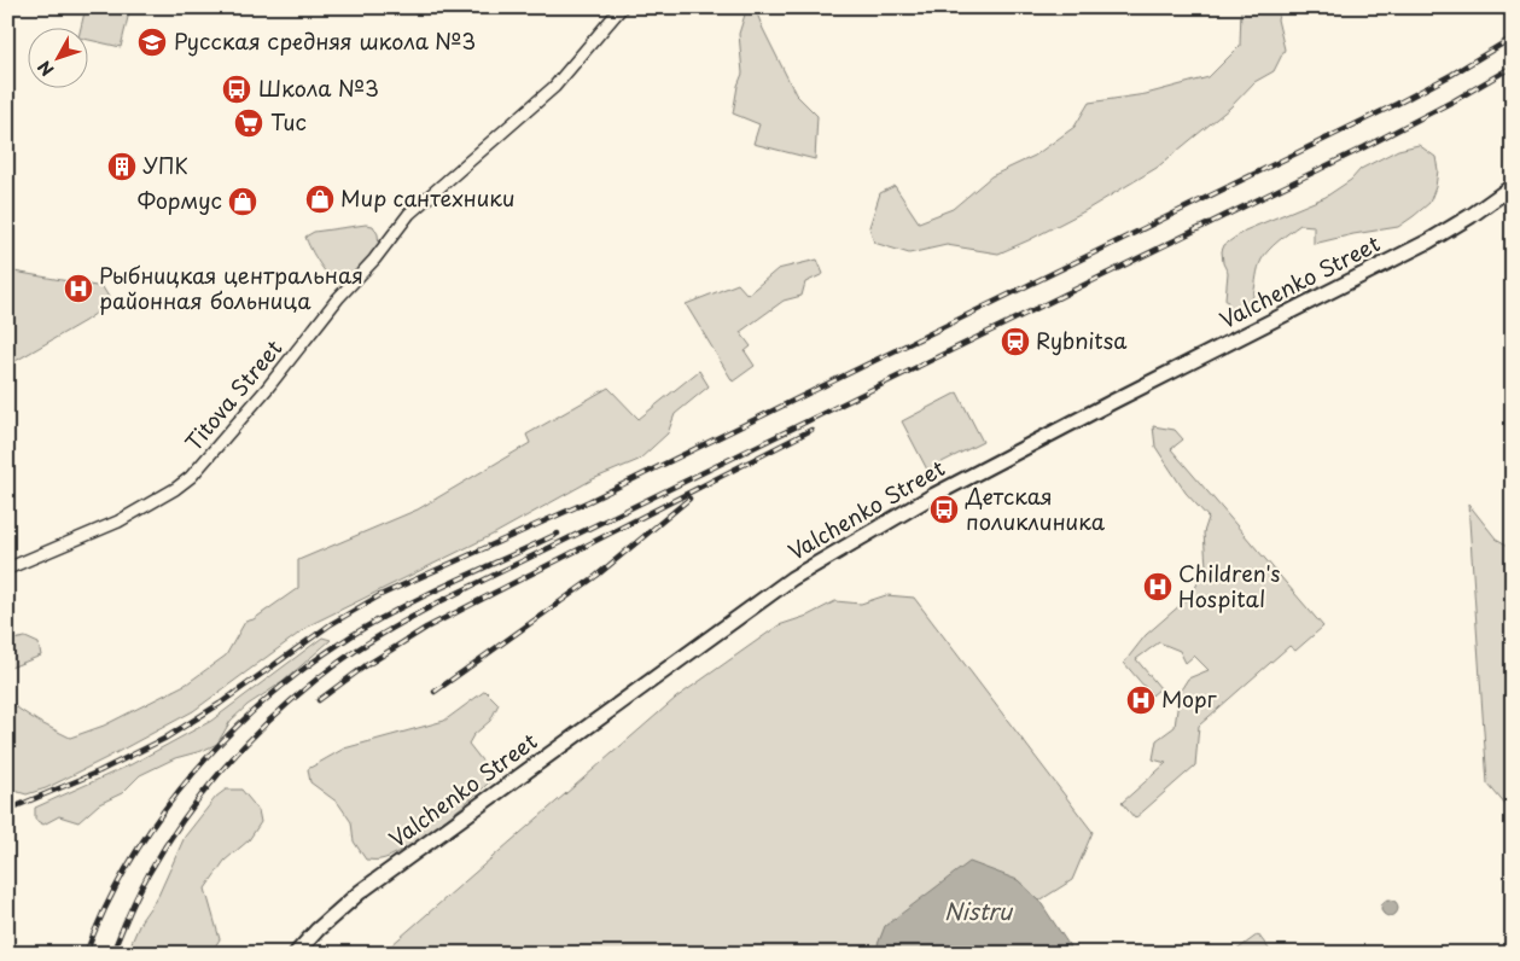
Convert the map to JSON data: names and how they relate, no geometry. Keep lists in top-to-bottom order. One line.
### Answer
{"streets":{"main road":["Valchenko Street"],"street":["Titova Street"]},"water":["Nistru"],"places":{"school or university":["Русская средняя школа №3"],"bus stop":["Школа №3","Детская поликлиника"],"supermarket":["Тис"],"building":["УПК"],"shop":["Мир сантехники","Формус"],"hospital":["Рыбницкая центральная районная больница","Children's Hospital","Морг"],"station":["Rybnitsa"]},"north":"bottom left"}
